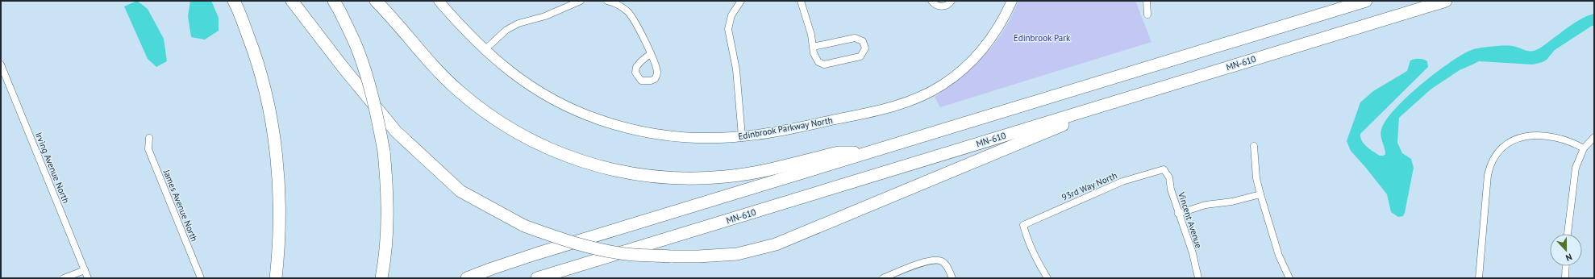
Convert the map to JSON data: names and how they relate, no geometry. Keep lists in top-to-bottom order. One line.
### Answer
{"streets":{"highway":["MN-610"],"street":["Edinbrook Parkway North","Irving Avenue North","93rd Way North","James Avenue North","Vincent Avenue"]},"crossings":[["93rd Way North","Vincent Avenue"]],"parks":["Edinbrook Park"],"north":"bottom"}
